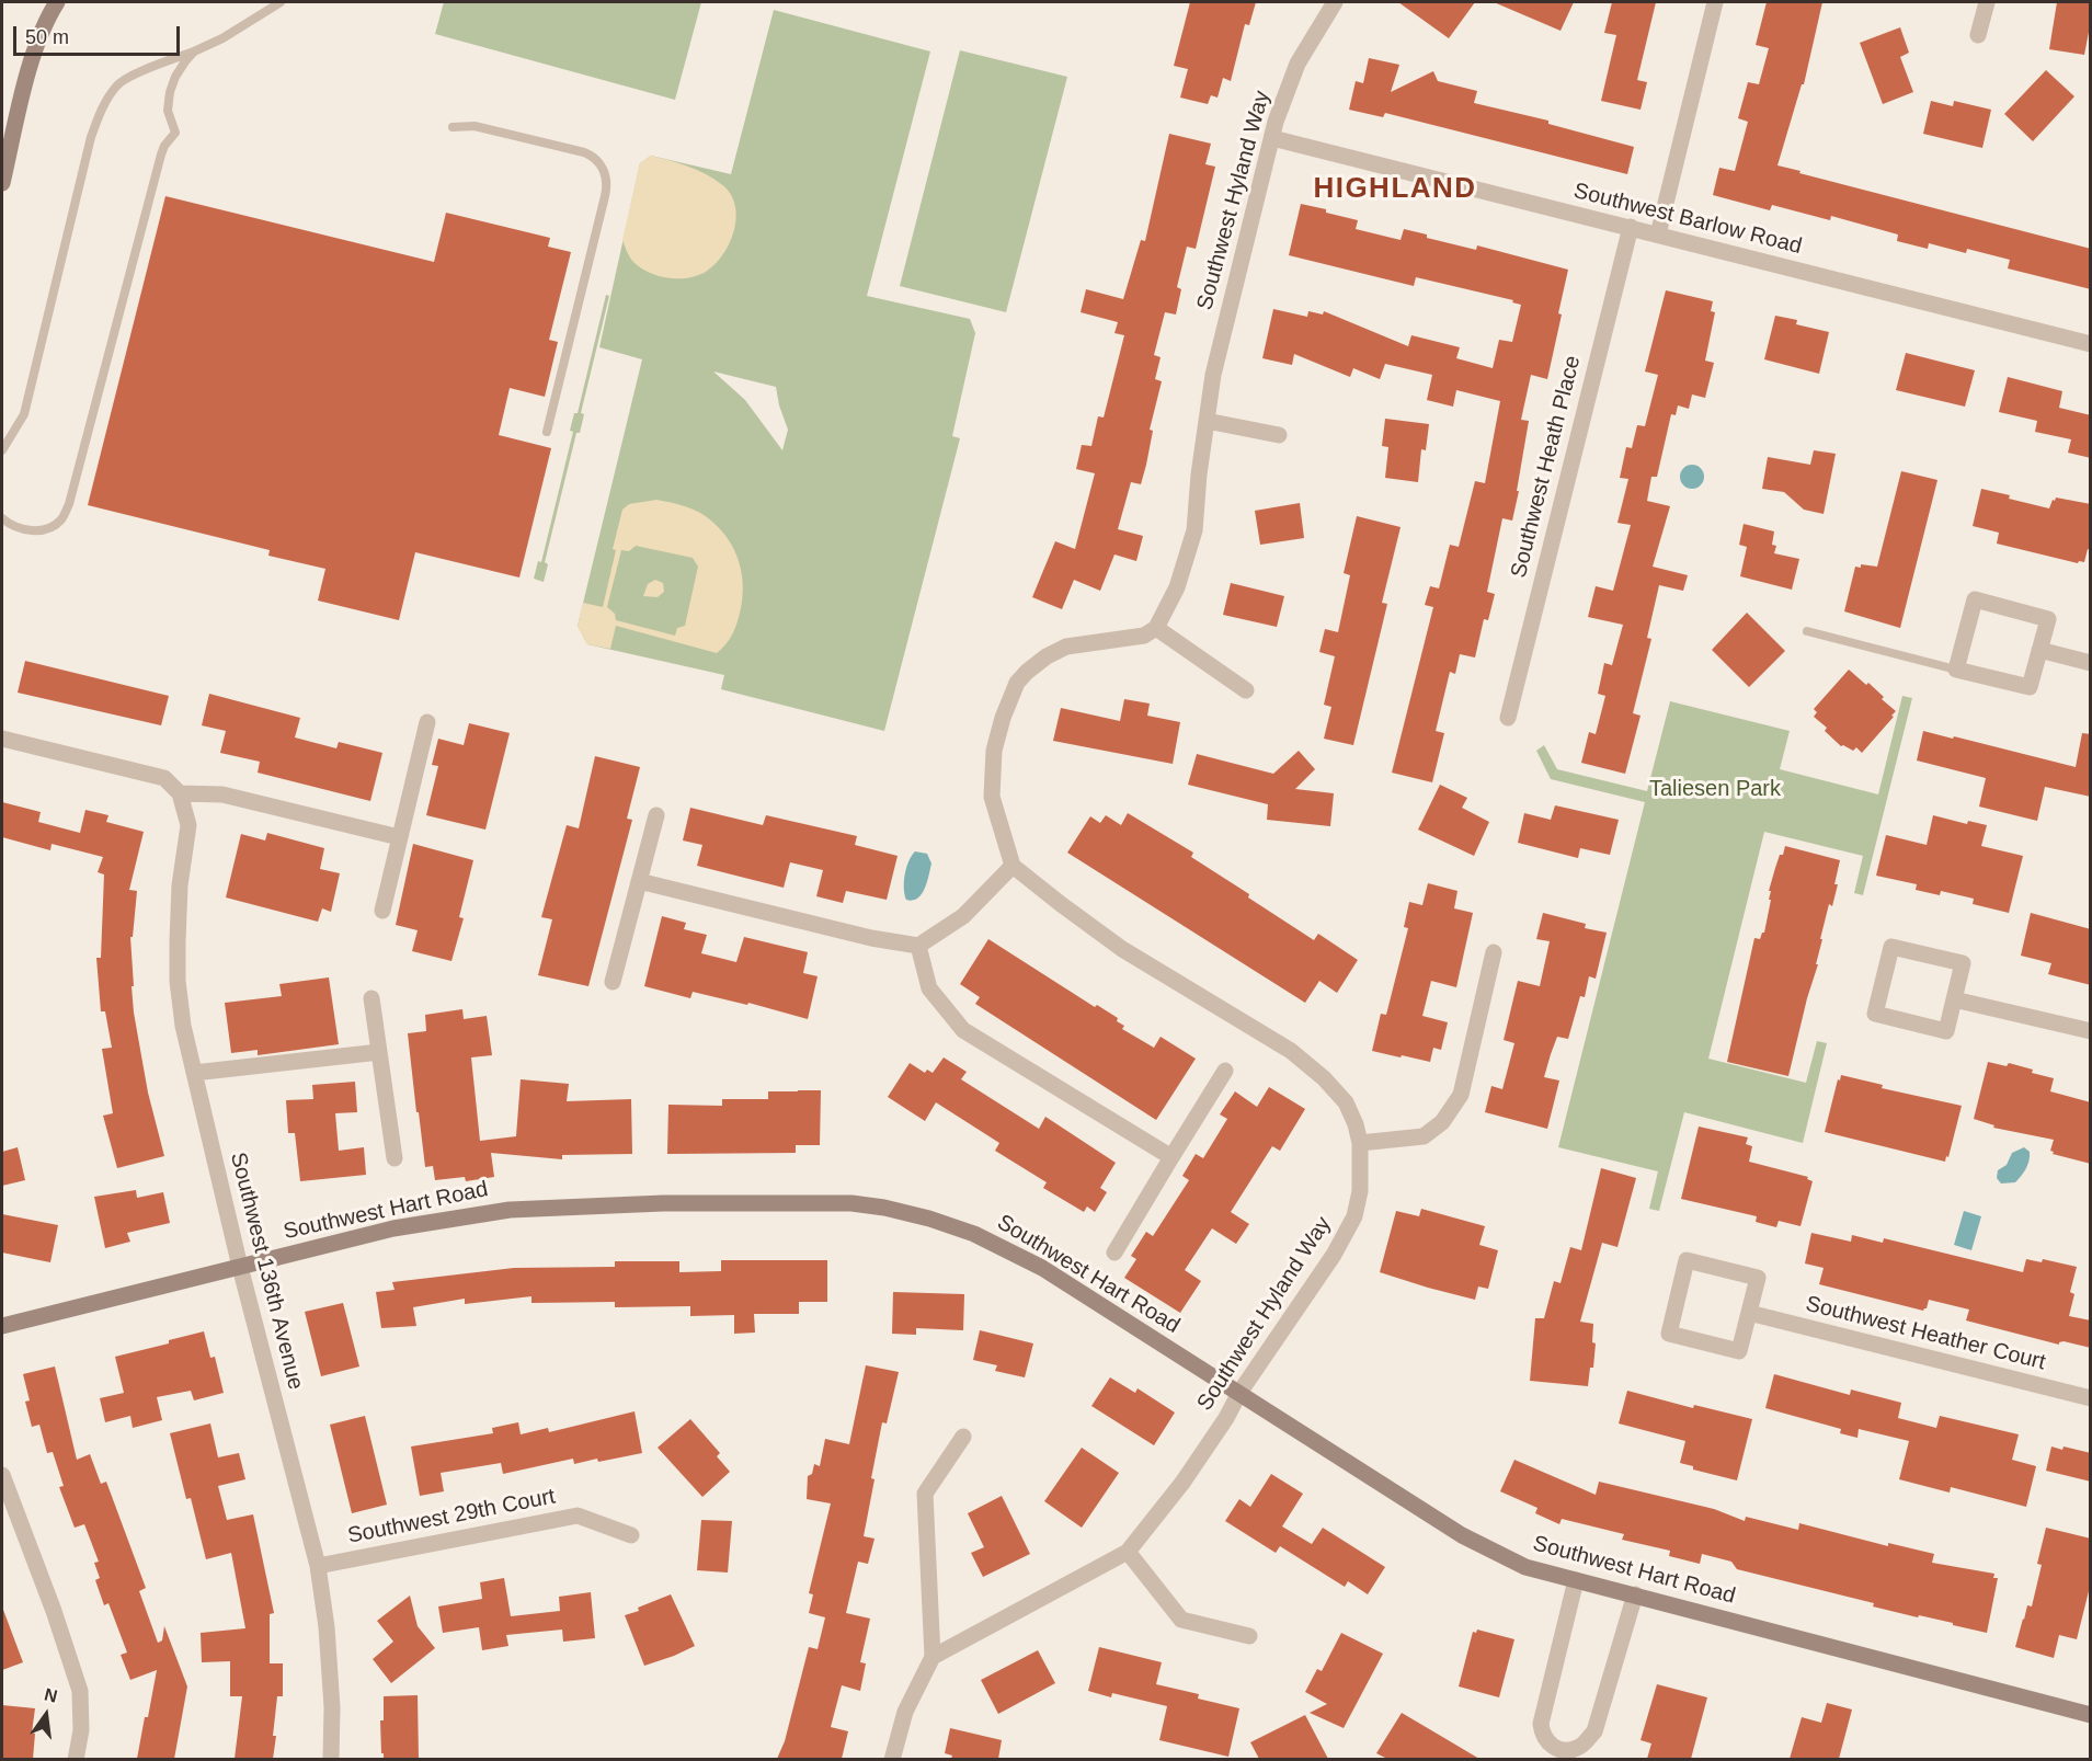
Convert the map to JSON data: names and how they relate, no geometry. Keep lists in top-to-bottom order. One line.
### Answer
{"streets":{"street":["Southwest Hyland Way","Southwest Barlow Road","Southwest Heath Place","Southwest Hart Road","Southwest 136th Avenue","Southwest Heather Court","Southwest 29th Court"]},"crossings":[["Southwest Hyland Way","Southwest Barlow Road"],["Southwest Hyland Way","Southwest Hart Road"],["Southwest Barlow Road","Southwest Heath Place"],["Southwest Hart Road","Southwest 136th Avenue"],["Southwest 136th Avenue","Southwest 29th Court"]],"districts":["HIGHLAND"],"parks":["Taliesen Park"],"scale_bar":"50 m","north":"top"}
